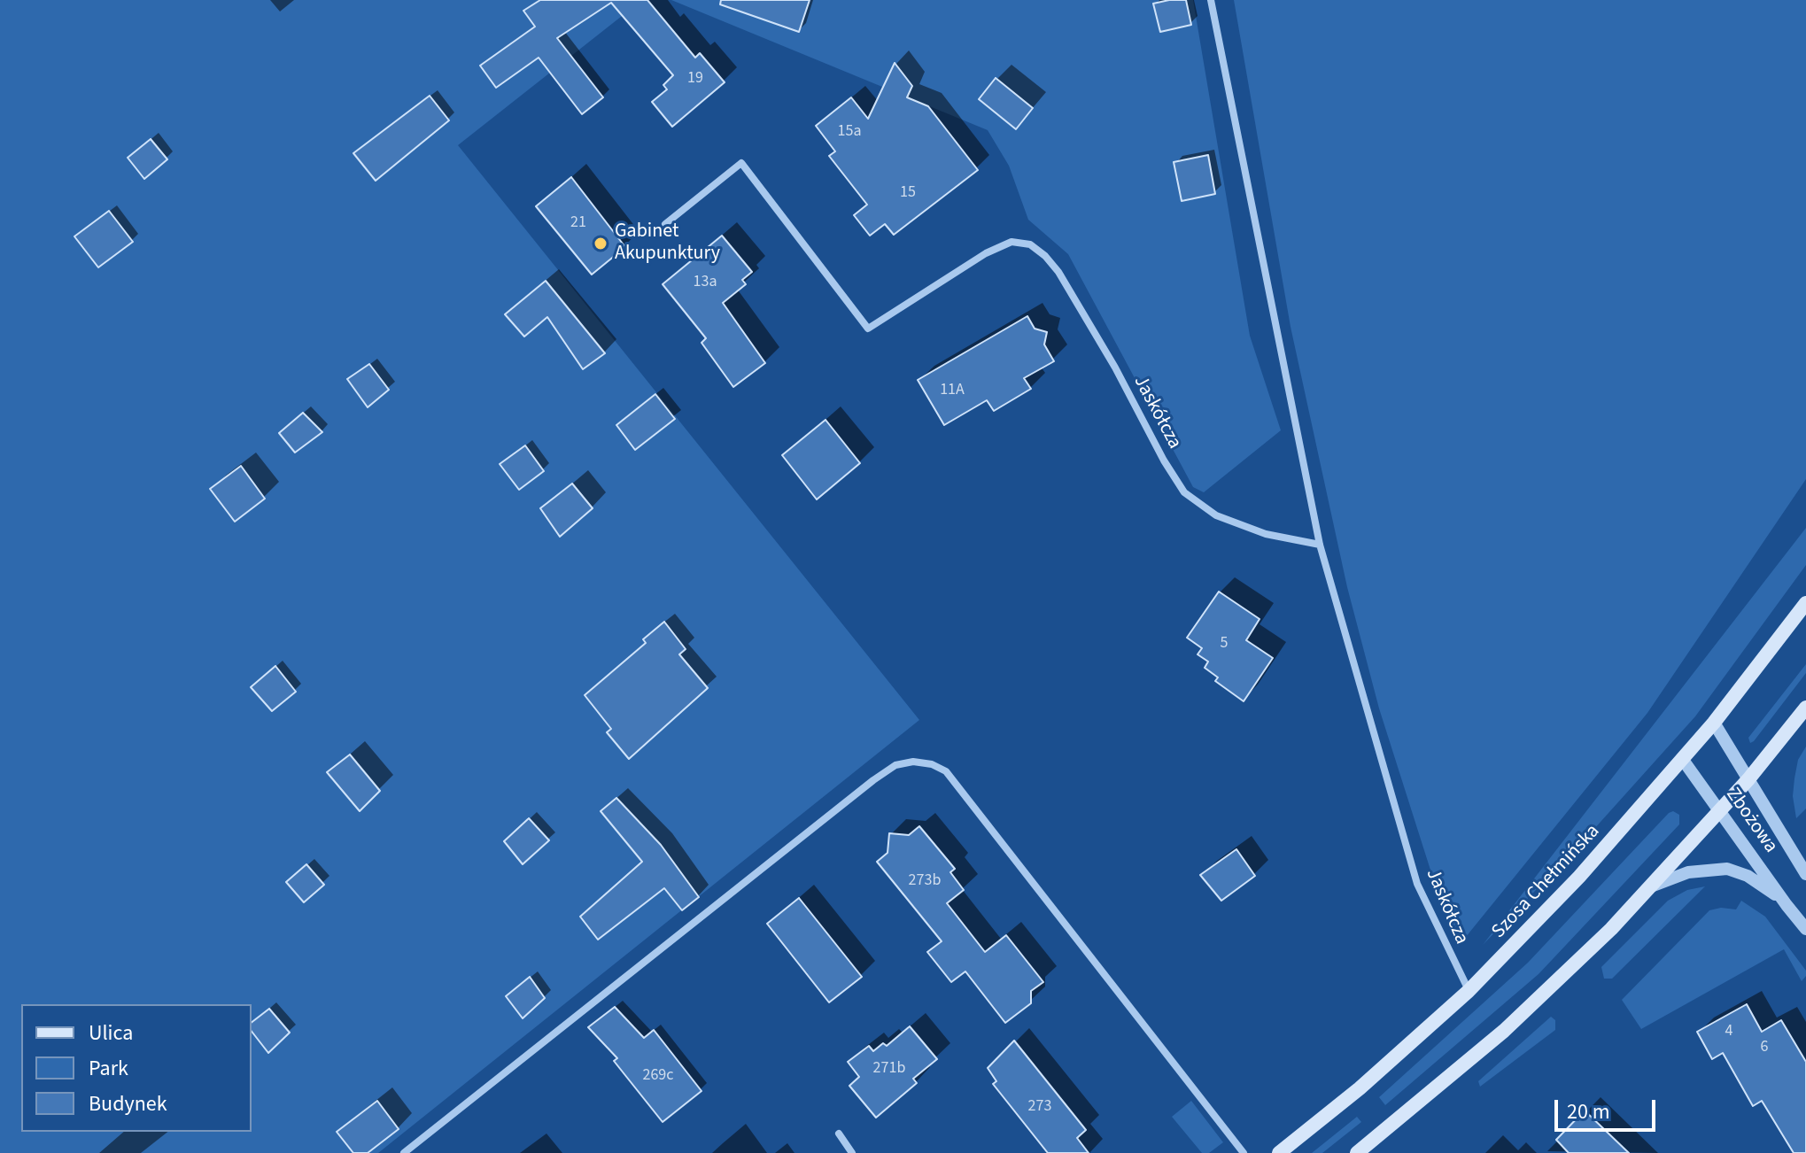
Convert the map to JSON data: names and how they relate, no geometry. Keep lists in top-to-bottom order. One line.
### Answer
{"streets":{"main road":["Szosa Chełmińska"],"street":["Jaskółcza","Zbożowa"]},"crossings":[["Jaskółcza","Szosa Chełmińska"],["Zbożowa","Szosa Chełmińska"]],"places":["Gabinet Akupunktury"],"house_numbers":["19","15a","15","21","13a","11A","5","273b","4","6","271b","269c","273"],"legend":["Ulica","Park","Budynek"],"scale_bar":"20 m"}
